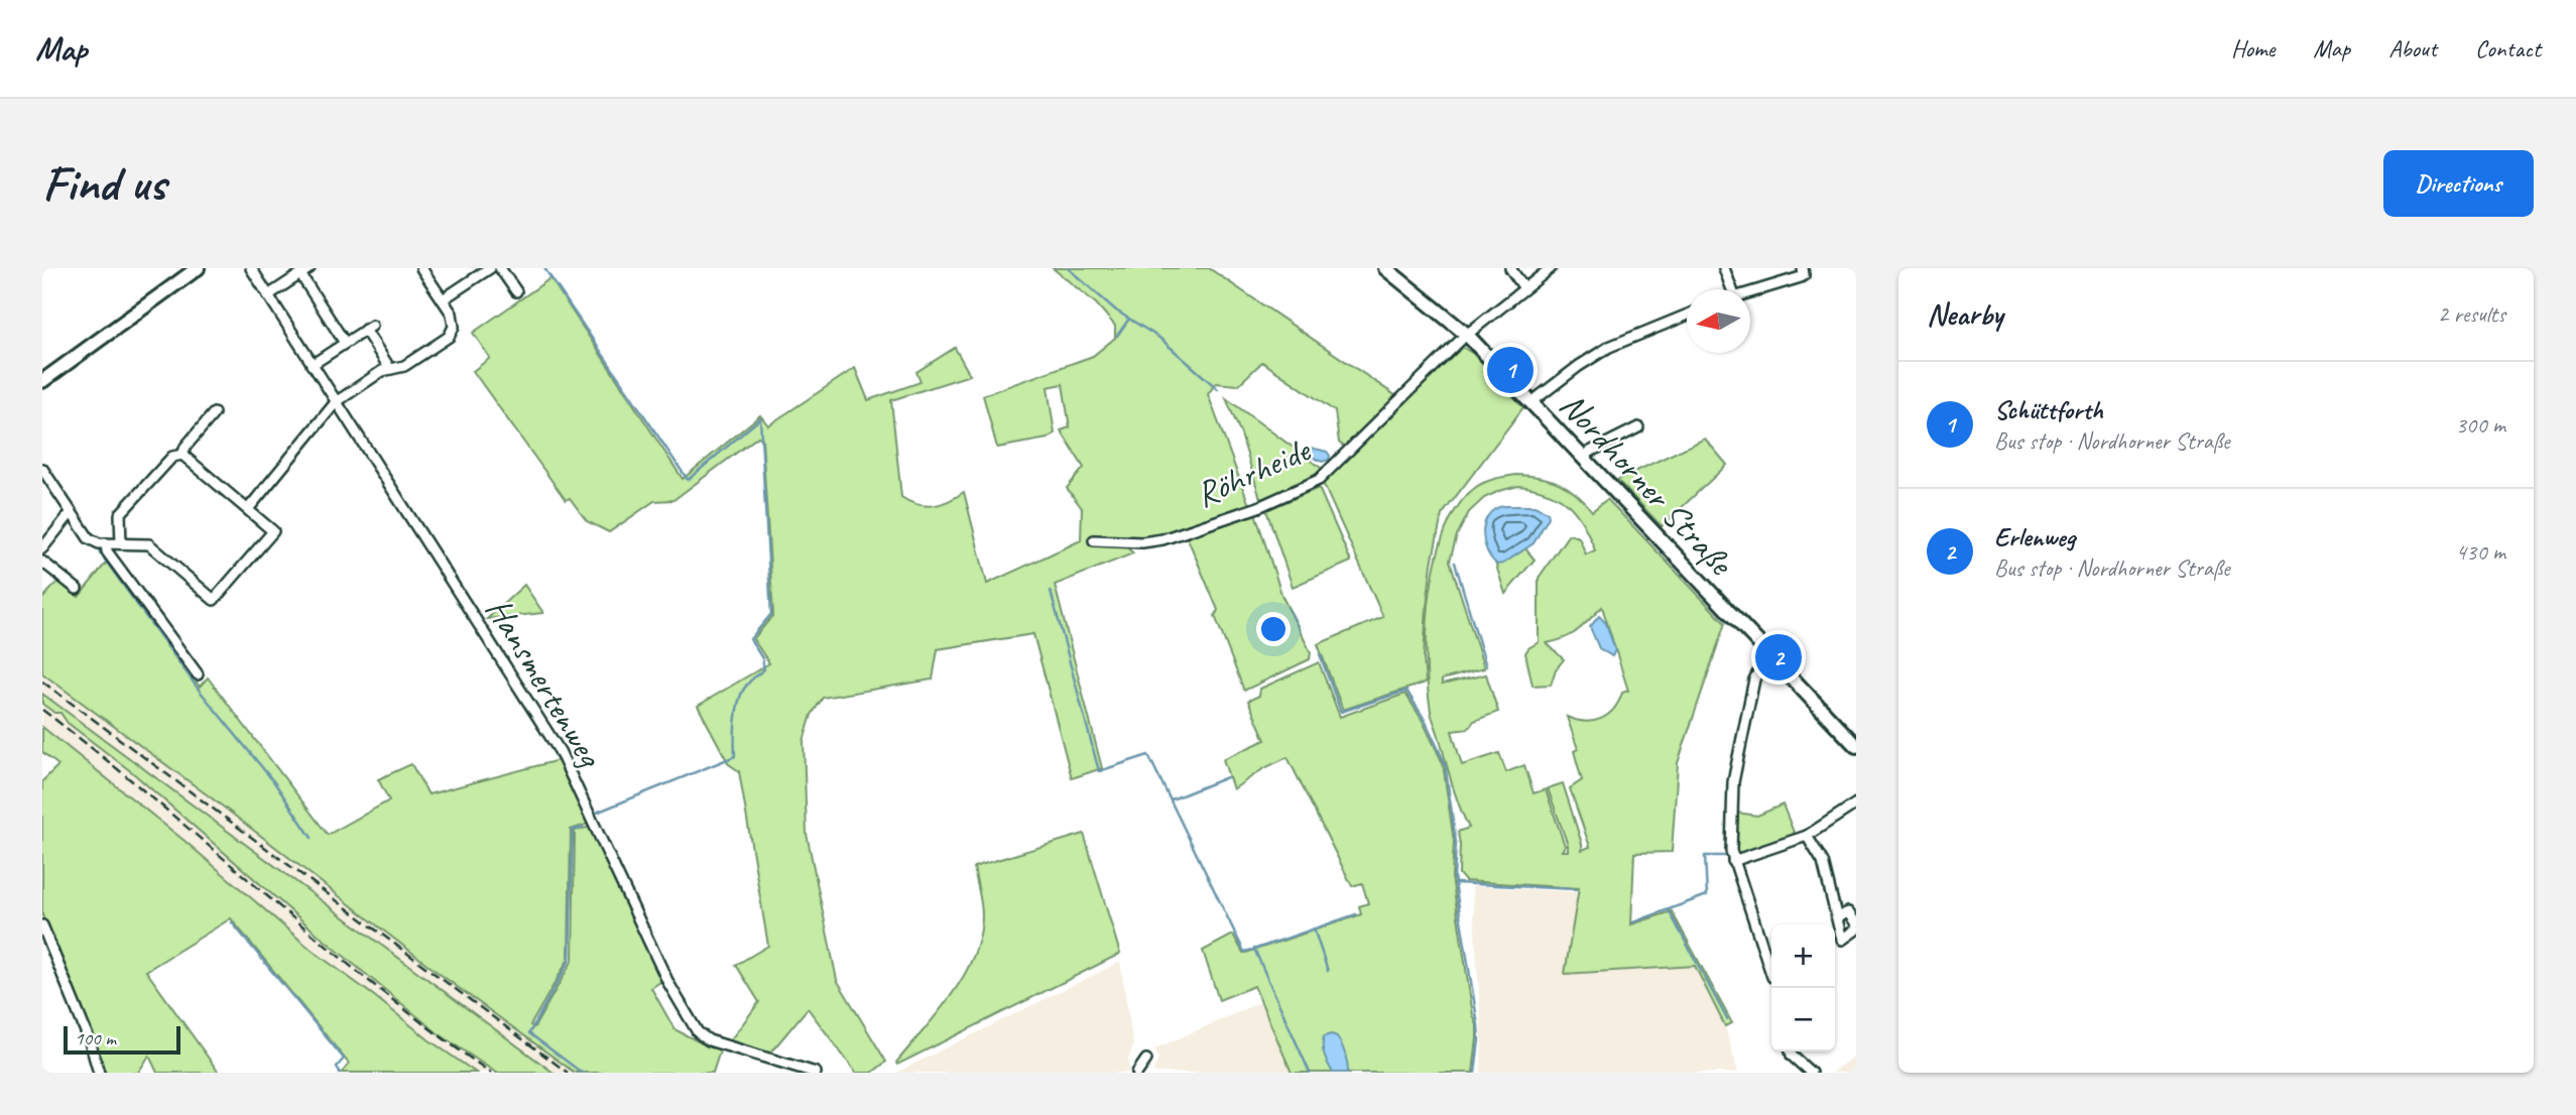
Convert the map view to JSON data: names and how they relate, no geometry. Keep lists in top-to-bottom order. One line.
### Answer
{"streets":{"street":["Röhrheide","Nordhorner Straße","Hansmertenweg"]},"crossings":[["Röhrheide","Nordhorner Straße"]],"scale_bar":"100 m","north":"left","page":{"header":"Map","nav":["Home","Map","About","Contact"],"buttons":"Directions","title":"Find us","heading":["Nearby","2 results"],"pins":["1","2"],"list":[{"mark":"1","name":"Schüttforth","note":"Bus stop · Nordhorner Straße","value":"300 m"},{"mark":"2","name":"Erlenweg","note":"Bus stop · Nordhorner Straße","value":"430 m"}],"map_buttons":["+","−"],"scale":"100 m"}}
